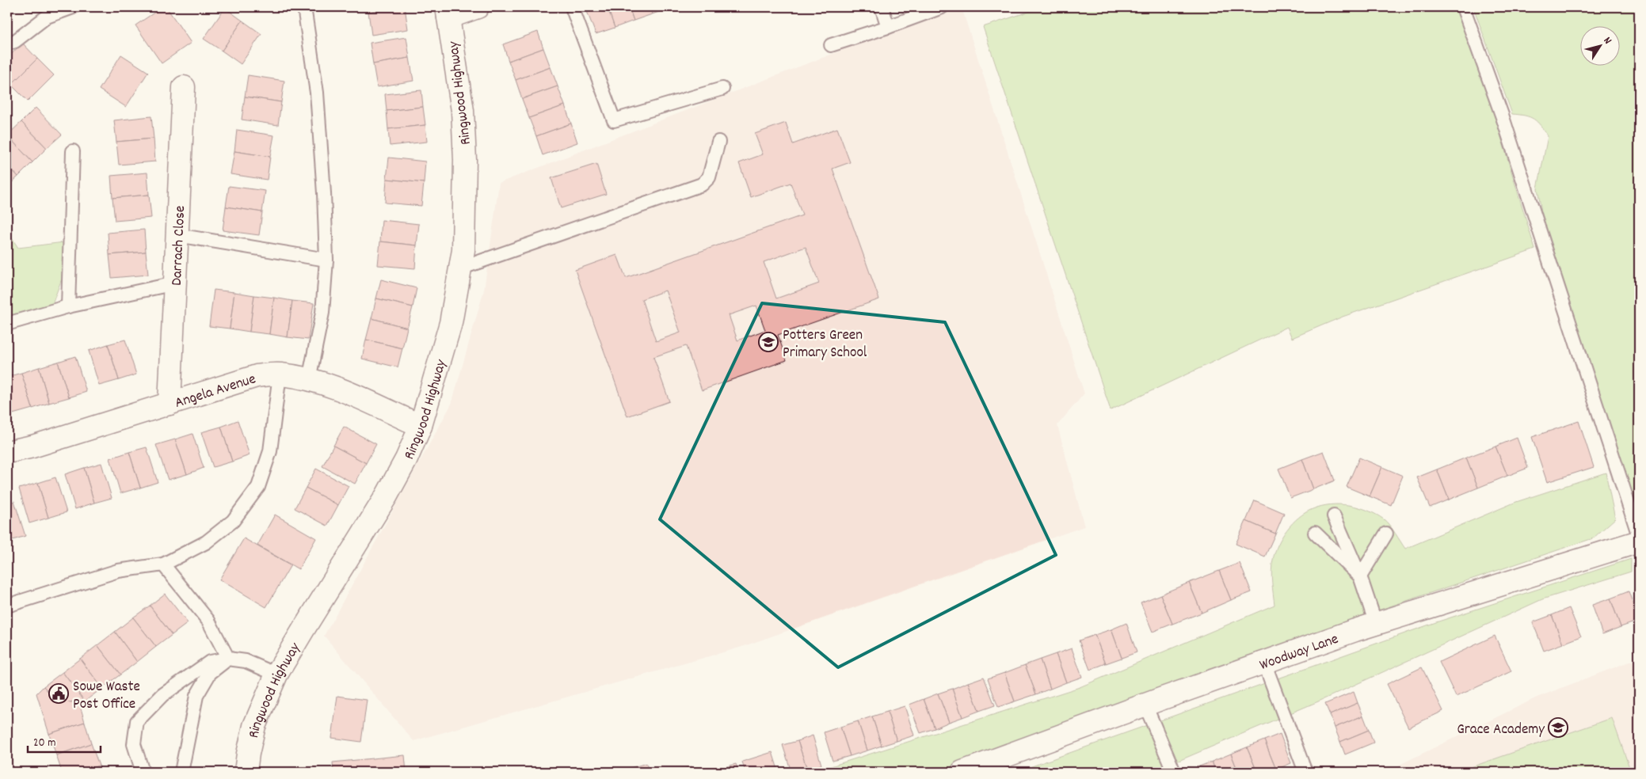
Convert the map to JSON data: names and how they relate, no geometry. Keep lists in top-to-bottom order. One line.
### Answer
{"streets":{"street":["Ringwood Highway","Darrach Close","Angela Avenue","Woodway Lane"]},"crossings":[["Ringwood Highway","Angela Avenue"],["Darrach Close","Angela Avenue"]],"places":{"school or university":["Potters Green Primary School","Grace Academy"],"public building":["Sowe Waste Post Office"]},"scale_bar":"20 m","north":"top right"}
